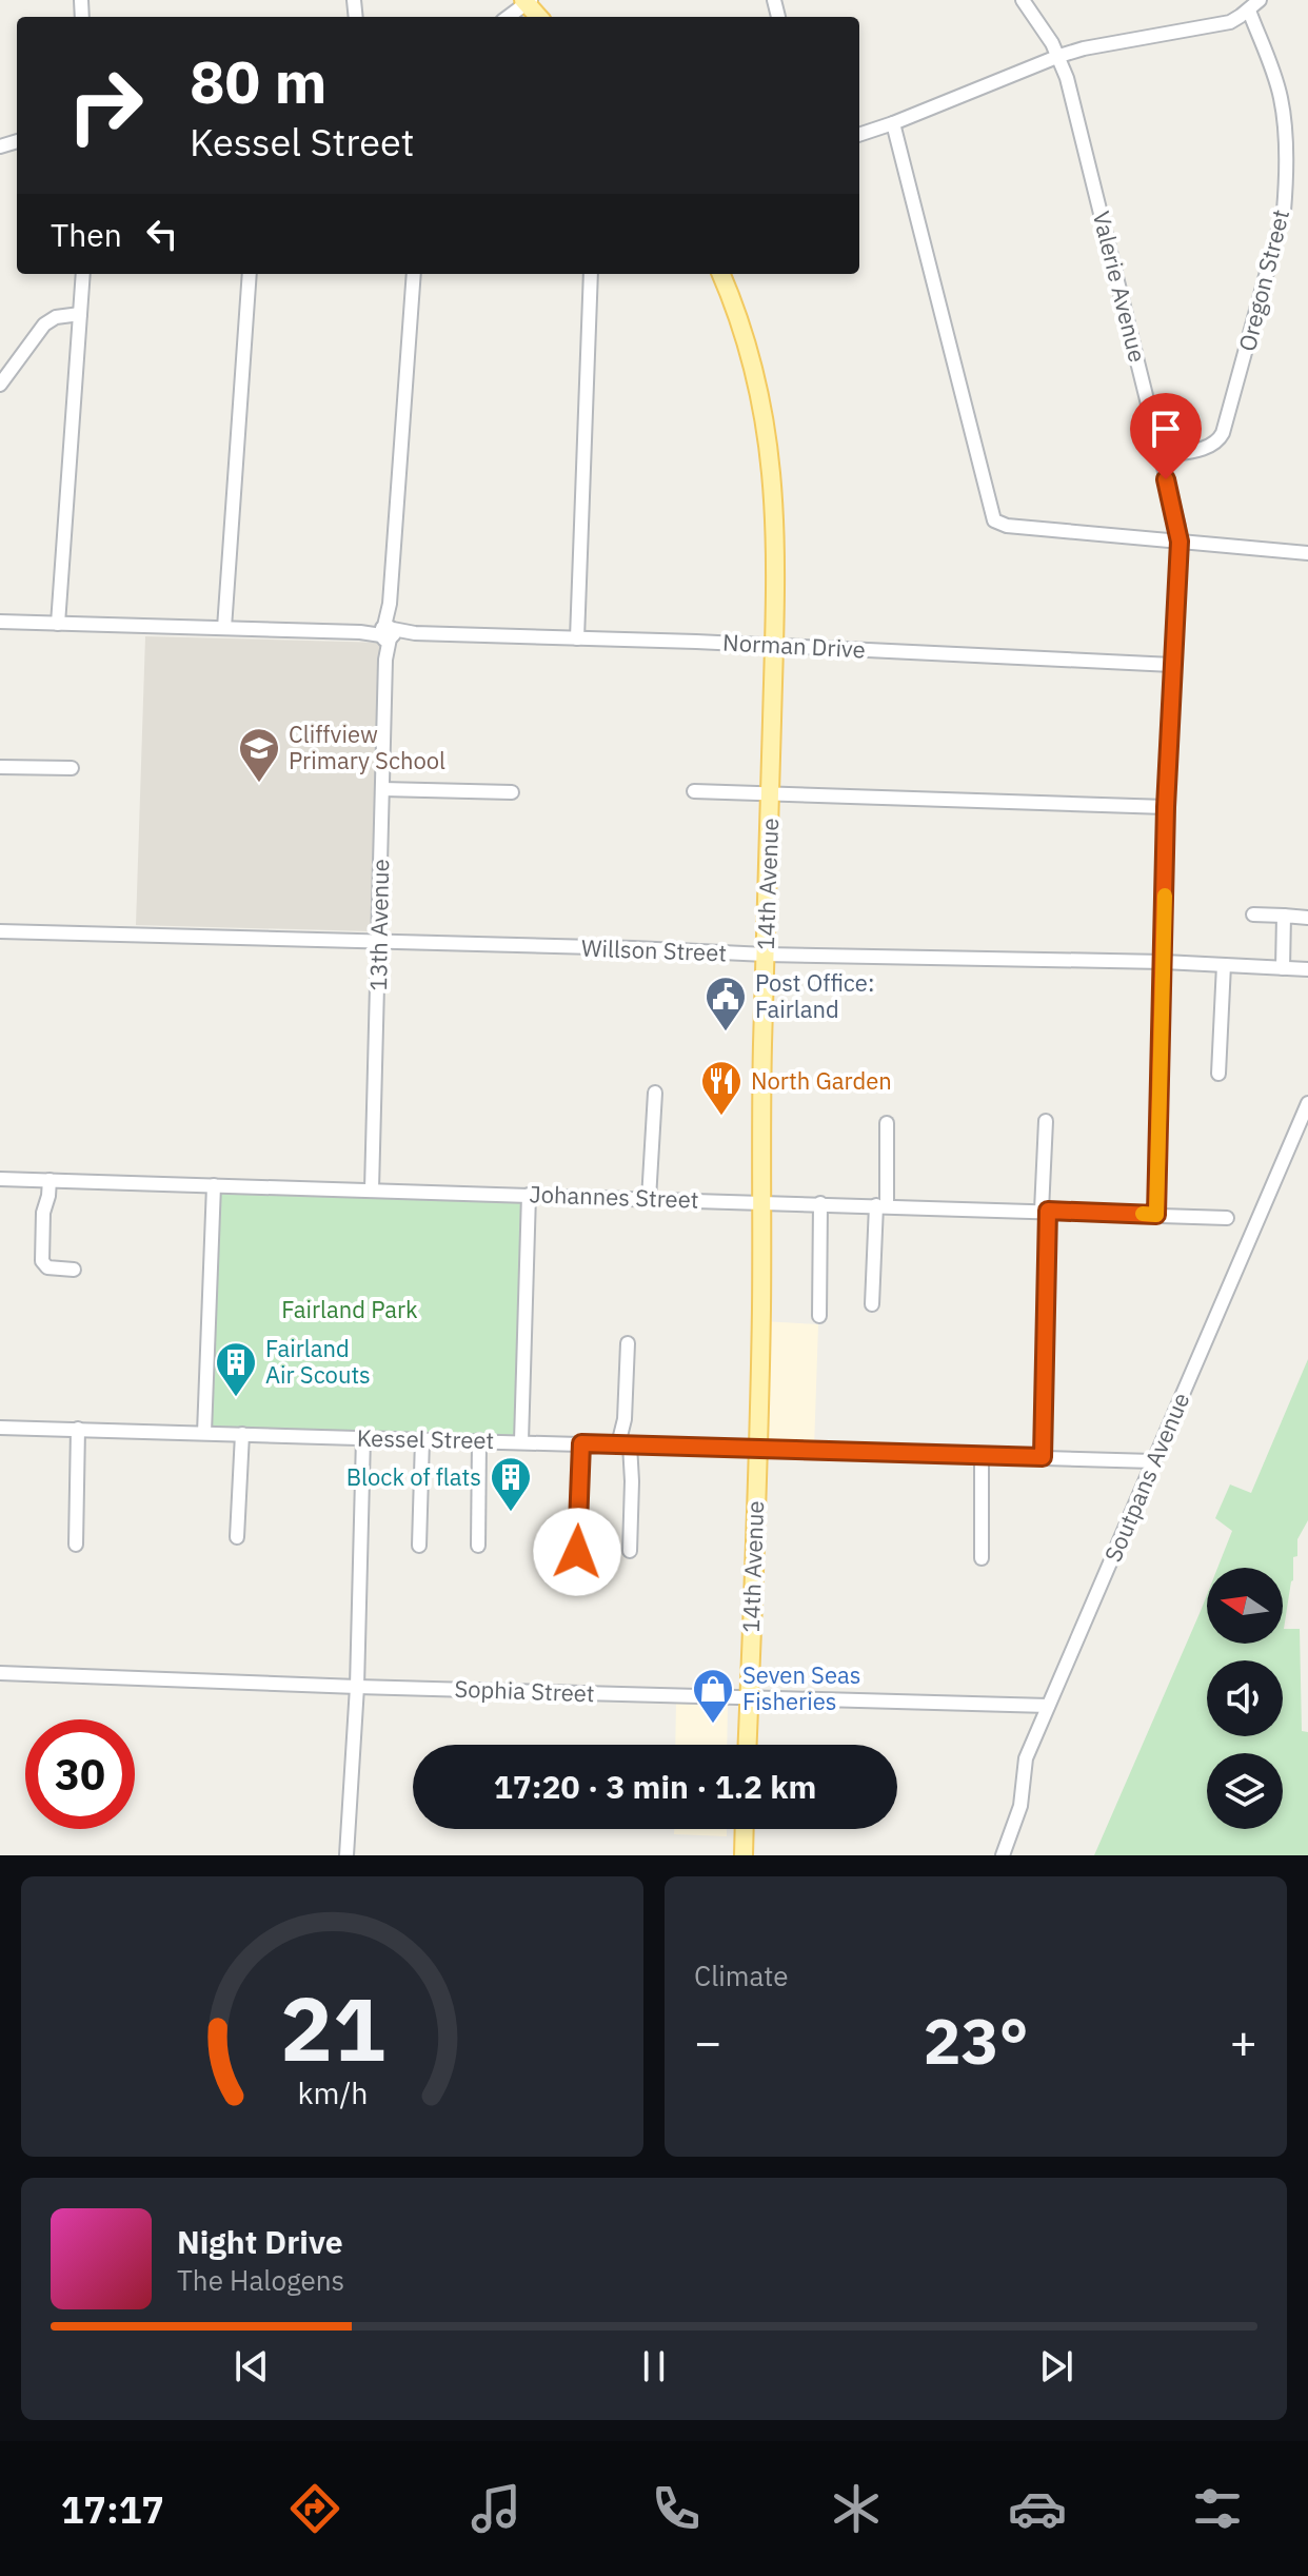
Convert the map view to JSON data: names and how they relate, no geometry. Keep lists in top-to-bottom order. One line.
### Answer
{"streets":{"main road":["14th Avenue"],"street":["Oregon Street","Valerie Avenue","Norman Drive","13th Avenue","Willson Street","Johannes Street","Kessel Street","Soutpans Avenue","Sophia Street"]},"crossings":[["Oregon Street","Valerie Avenue"],["Valerie Avenue","Norman Drive"],["Valerie Avenue","Willson Street"],["Valerie Avenue","Johannes Street"],["Norman Drive","14th Avenue"],["Norman Drive","13th Avenue"],["14th Avenue","Willson Street"],["14th Avenue","Johannes Street"],["14th Avenue","Kessel Street"],["14th Avenue","Sophia Street"],["13th Avenue","Willson Street"],["13th Avenue","Johannes Street"],["Kessel Street","Soutpans Avenue"],["Soutpans Avenue","Sophia Street"]],"parks":["Fairland Park"],"places":{"school or university":["Cliffview Primary School"],"public building":["Post Office: Fairland"],"restaurant":["North Garden"],"building":["Fairland Air Scouts","Block of flats"],"shop":["Seven Seas Fisheries"]},"north":"left","page":{"turn":["80 m","Kessel Street"],"then":"Then","limit":"30","trip":"17:20 · 3 min · 1.2 km","tile":"Climate","heat":["−","23°","+"],"song":["Night Drive","The Halogens"],"tabs":"17:17","gauge":["21","km/h"]}}
